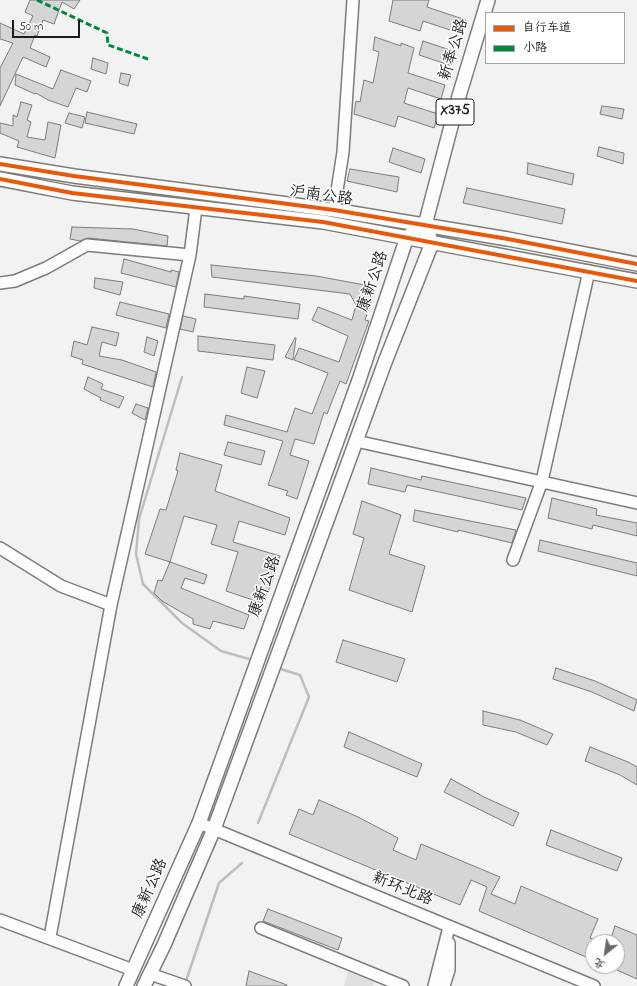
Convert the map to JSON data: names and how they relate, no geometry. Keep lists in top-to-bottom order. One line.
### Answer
{"streets":{"main road":["新奉公路","X375","沪南公路","康新公路"],"street":["新环北路"]},"crossings":[["新奉公路","沪南公路"],["新奉公路","康新公路"],["沪南公路","康新公路"],["康新公路","新环北路"]],"legend":["自行车道","小路"],"scale_bar":"50 m","north":"bottom left"}
